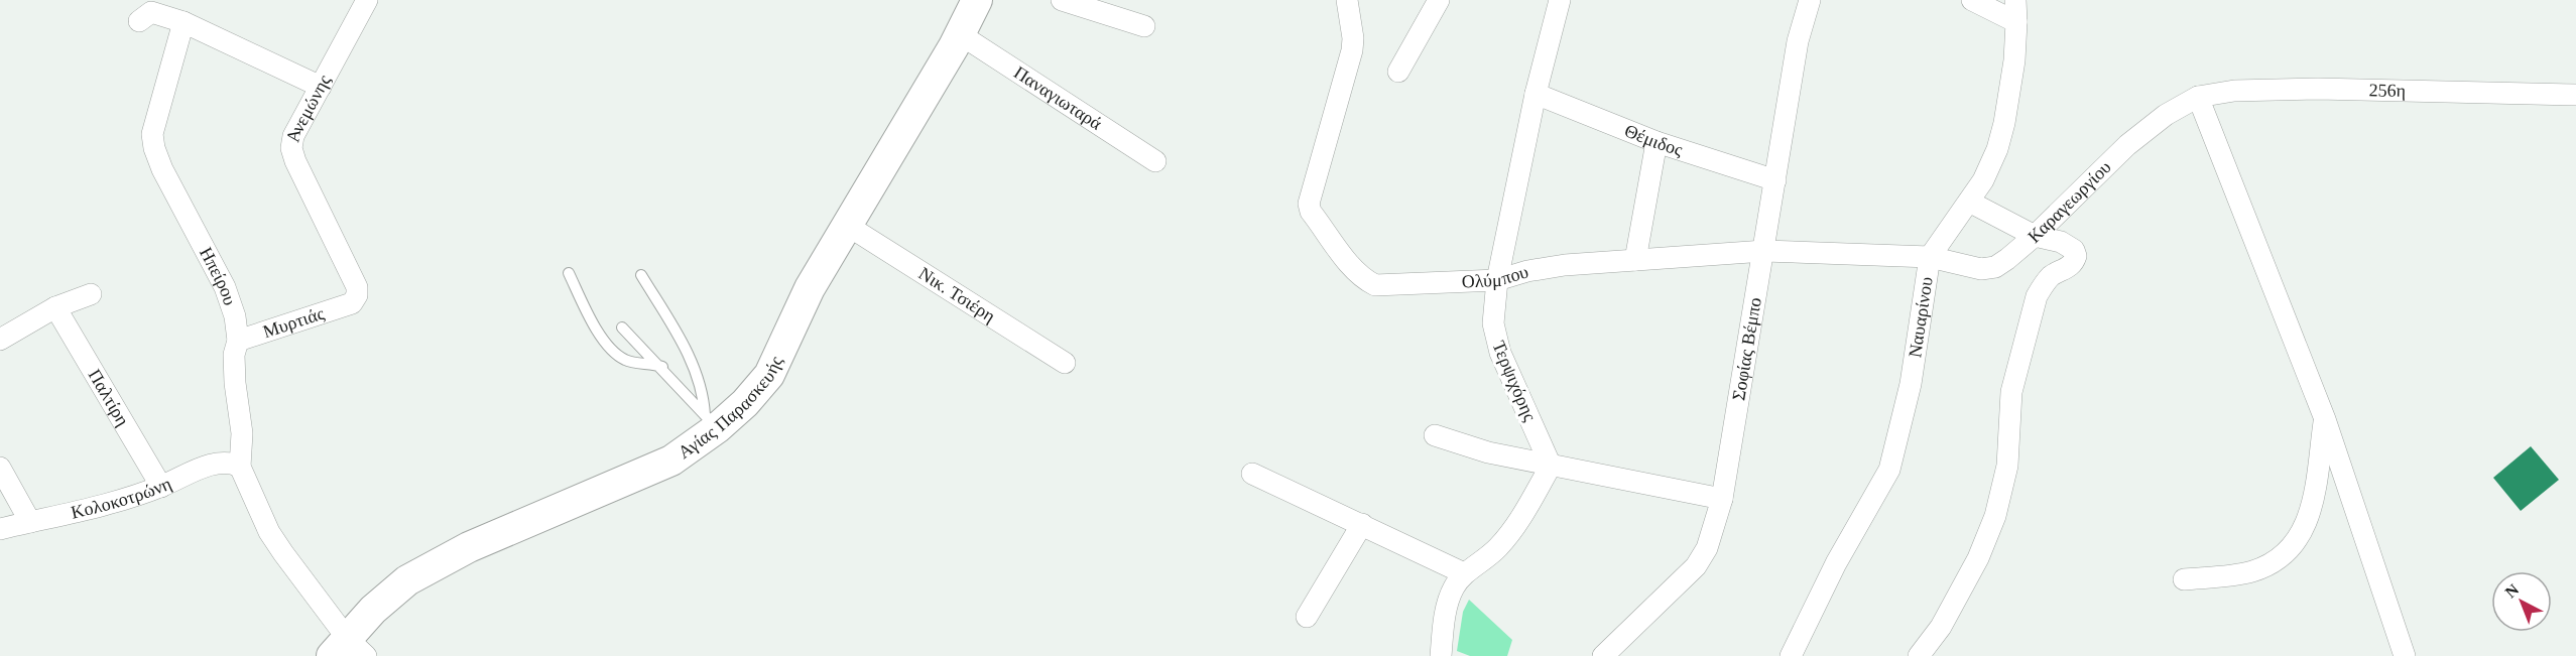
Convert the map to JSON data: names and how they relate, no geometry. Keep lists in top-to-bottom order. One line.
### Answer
{"streets":{"street":["256η","Παναγιωταρά","Ανεμώνης","Θέμιδος","Καραγεωργίου","Ηπείρου","Ολύμπου","Νικ. Τσιέρη","Ναυαρίνου","Μυρτιάς","Σοφίας Βέμπο","Τερψιχόρης","Παλτίρη","Αγίας Παρασκευής","Κολοκοτρώνη"]},"crossings":[["256η","Καραγεωργίου"],["Παναγιωταρά","Αγίας Παρασκευής"],["Ανεμώνης","Μυρτιάς"],["Θέμιδος","Σοφίας Βέμπο"],["Θέμιδος","Τερψιχόρης"],["Καραγεωργίου","Ολύμπου"],["Καραγεωργίου","Ναυαρίνου"],["Ηπείρου","Μυρτιάς"],["Ηπείρου","Αγίας Παρασκευής"],["Ηπείρου","Κολοκοτρώνη"],["Ολύμπου","Ναυαρίνου"],["Ολύμπου","Σοφίας Βέμπο"],["Ολύμπου","Τερψιχόρης"],["Νικ. Τσιέρη","Αγίας Παρασκευής"],["Παλτίρη","Κολοκοτρώνη"]],"north":"top left"}
